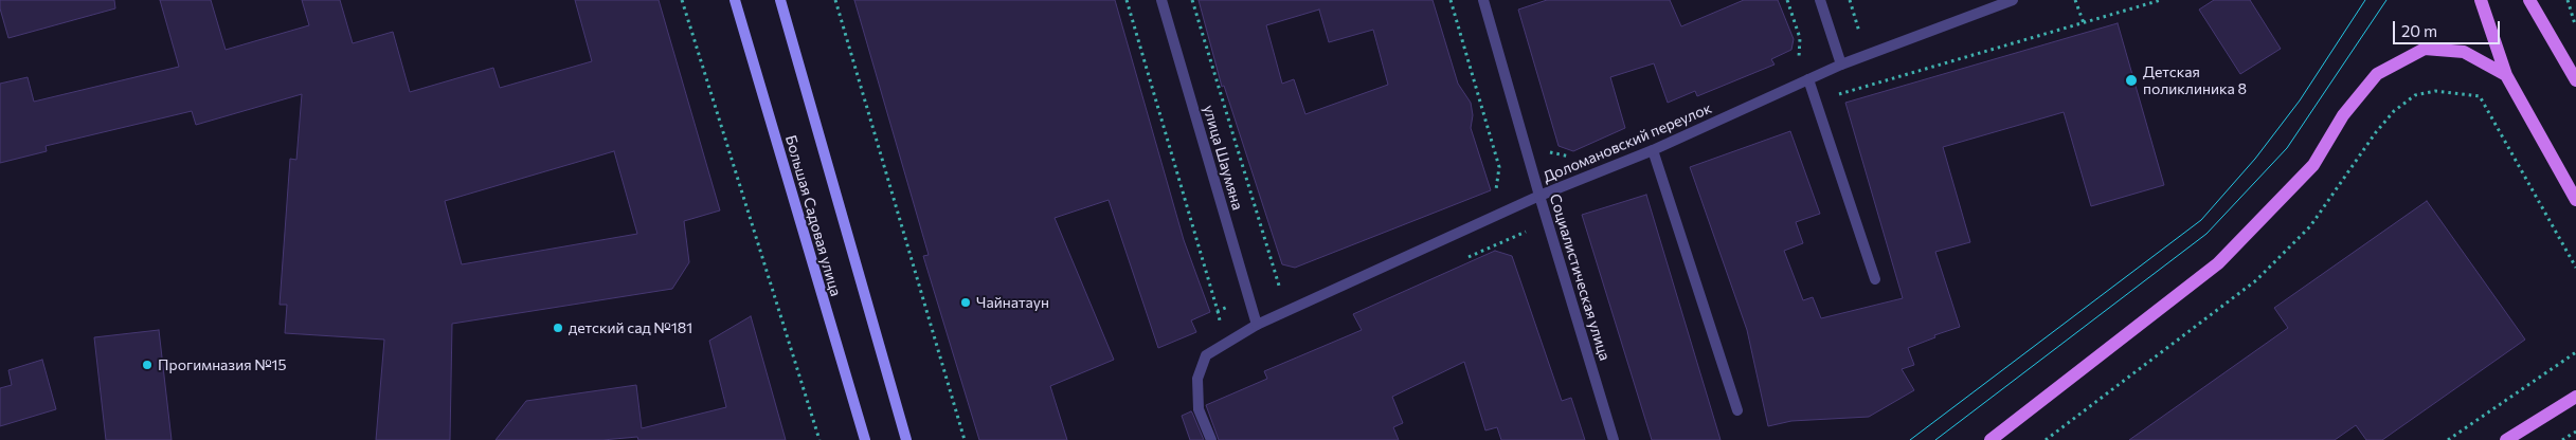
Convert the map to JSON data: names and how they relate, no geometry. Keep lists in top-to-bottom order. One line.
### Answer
{"streets":{"main road":["Большая Садовая улица"],"street":["Доломановский переулок","улица Шаумяна","Социалистическая улица"]},"crossings":[["Доломановский переулок","улица Шаумяна"],["Доломановский переулок","Социалистическая улица"]],"places":["Детская поликлиника 8","Чайнатаун","детский сад №181","Прогимназия №15"],"scale_bar":"20 m"}
